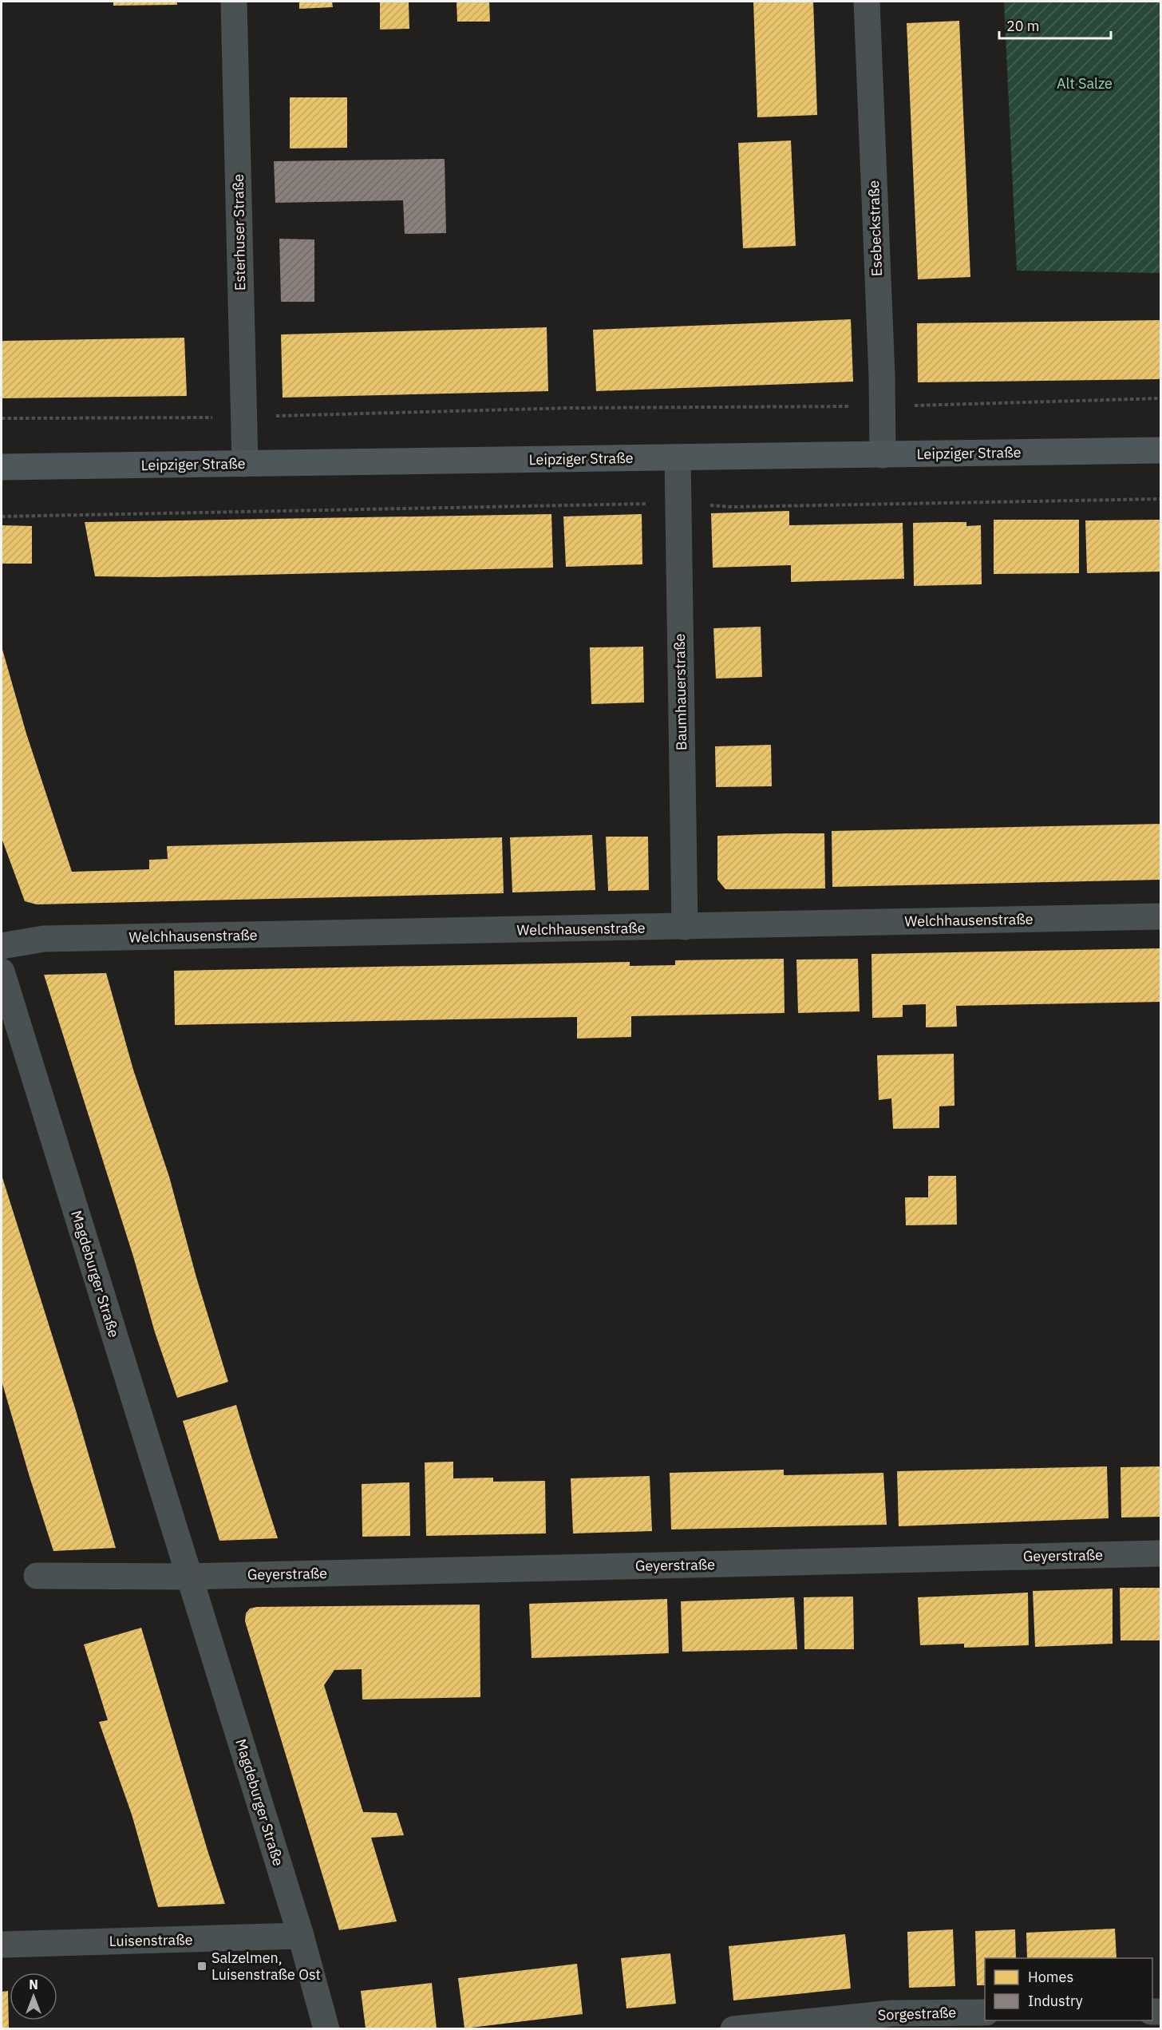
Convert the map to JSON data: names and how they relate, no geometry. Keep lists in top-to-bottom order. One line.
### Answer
{"streets":{"main road":["Leipziger Straße"],"street":["Esebeckstraße","Esterhuser Straße","Baumhauerstraße","Welchhausenstraße","Magdeburger Straße","Geyerstraße","Luisenstraße","Sorgestraße"]},"crossings":[["Esebeckstraße","Leipziger Straße"],["Esterhuser Straße","Leipziger Straße"],["Leipziger Straße","Baumhauerstraße"],["Baumhauerstraße","Welchhausenstraße"],["Magdeburger Straße","Geyerstraße"],["Magdeburger Straße","Luisenstraße"]],"parks":["Alt Salze"],"places":{"transit":["Salzelmen, Luisenstraße Ost"]},"legend":["Homes","Industry"],"scale_bar":"20 m","north":"top"}
